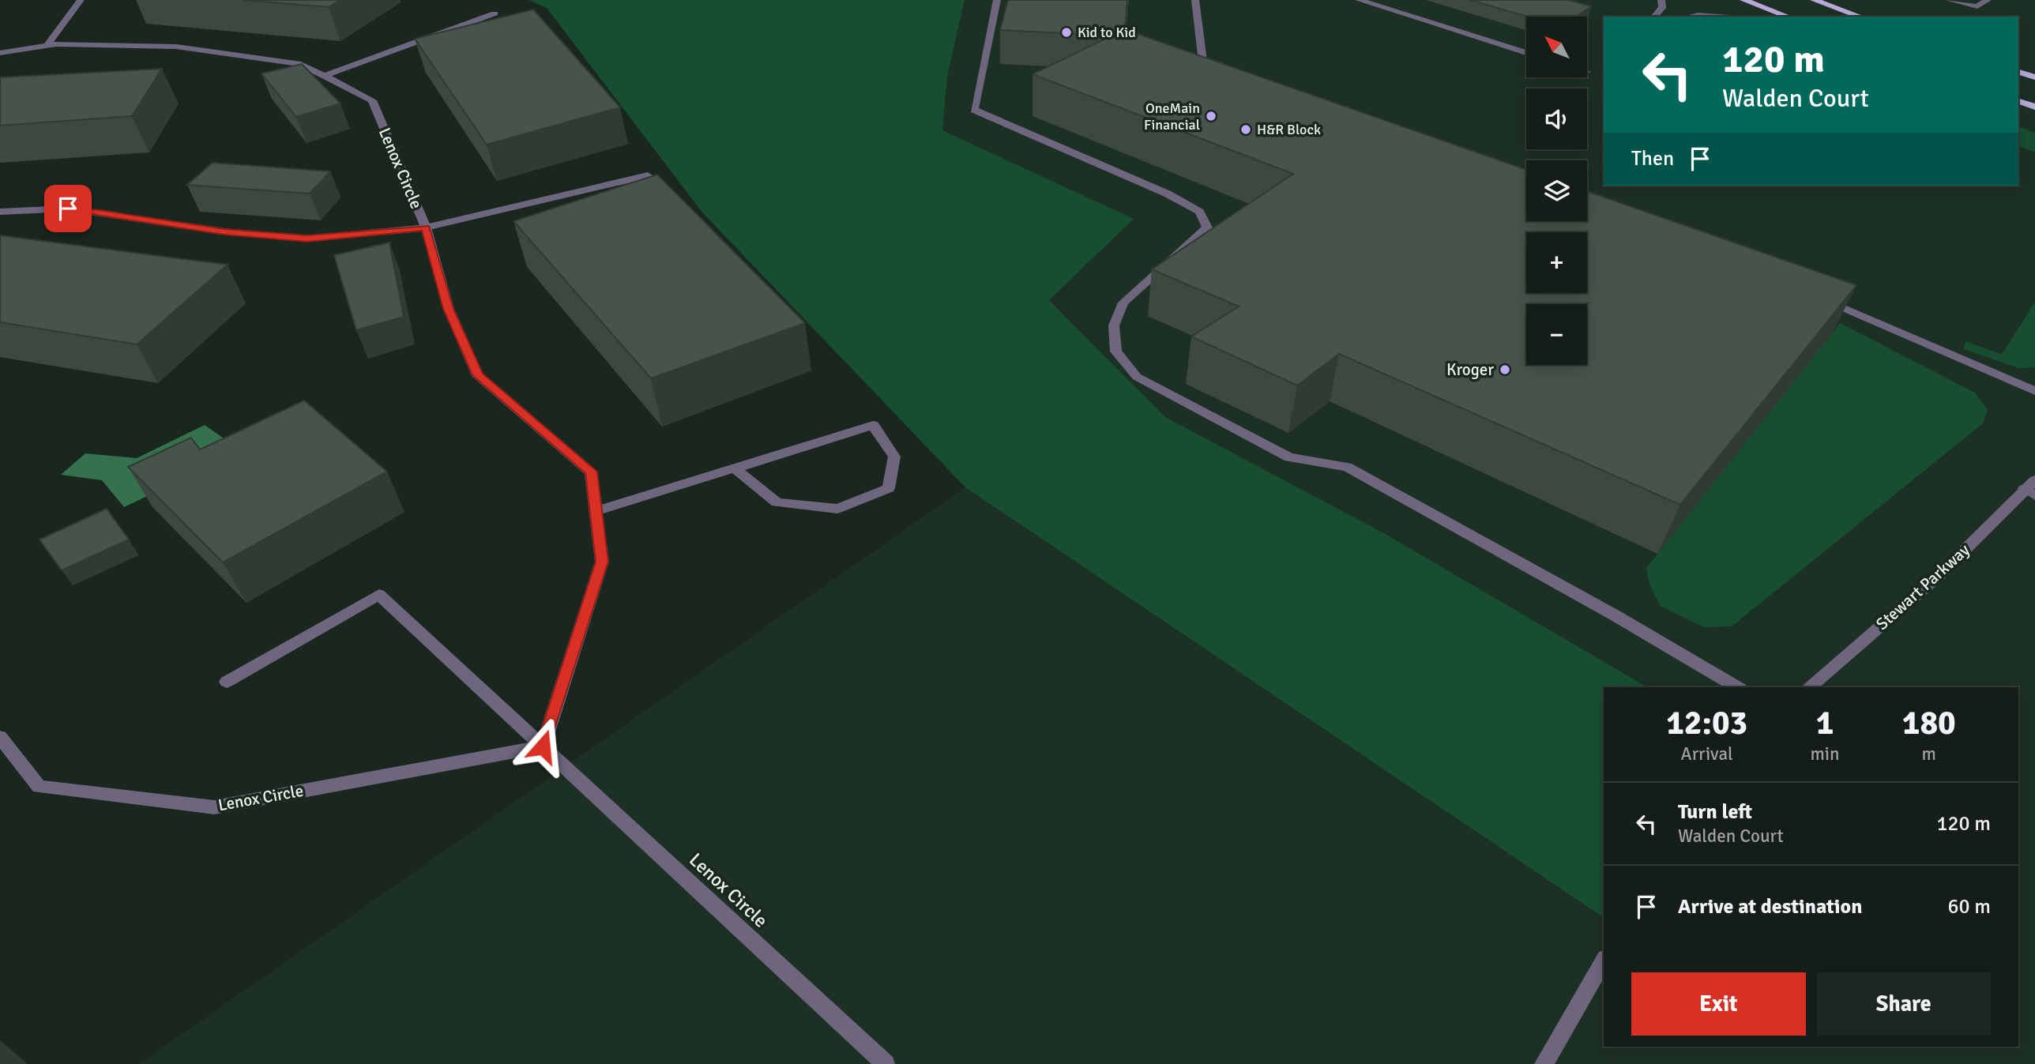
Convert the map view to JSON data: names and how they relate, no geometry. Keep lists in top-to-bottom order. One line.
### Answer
{"streets":{"street":["Lenox Circle","Stewart Parkway"]},"places":["Kid to Kid","OneMain Financial","H&R Block","Kroger"],"north":"top left","page":{"map_buttons":["+","−"],"turn":["120 m","Walden Court"],"then":"Then","eta":["12:03","Arrival","1","min","180","m"],"list":[{"name":"Turn left","note":"Walden Court","value":"120 m"},{"name":"Arrive at destination","value":"60 m"}],"buttons":["Exit","Share"]}}
